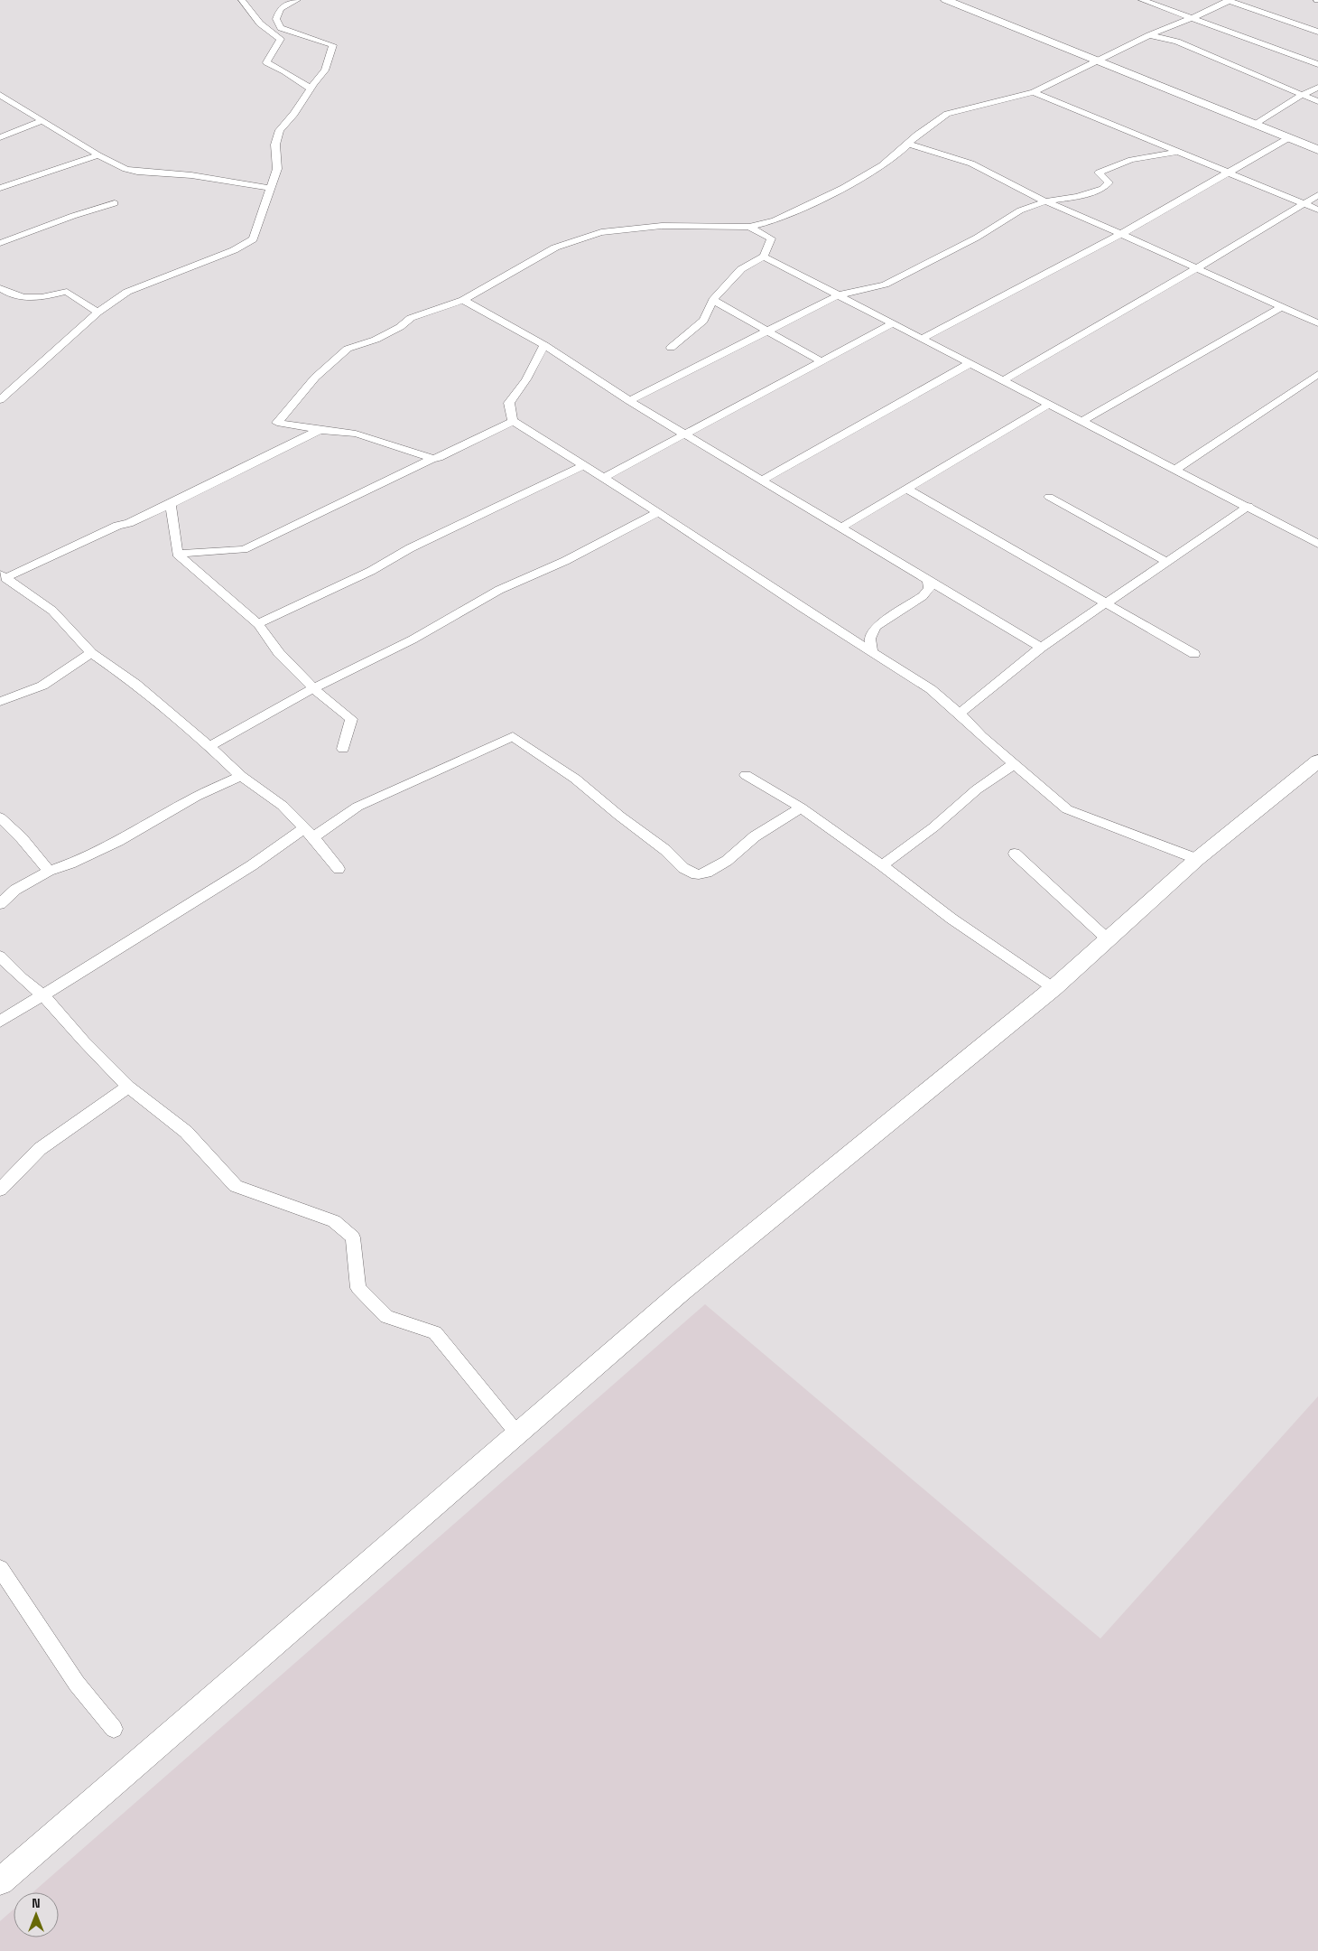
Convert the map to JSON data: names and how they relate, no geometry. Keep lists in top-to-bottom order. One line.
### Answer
{"north":"top"}
